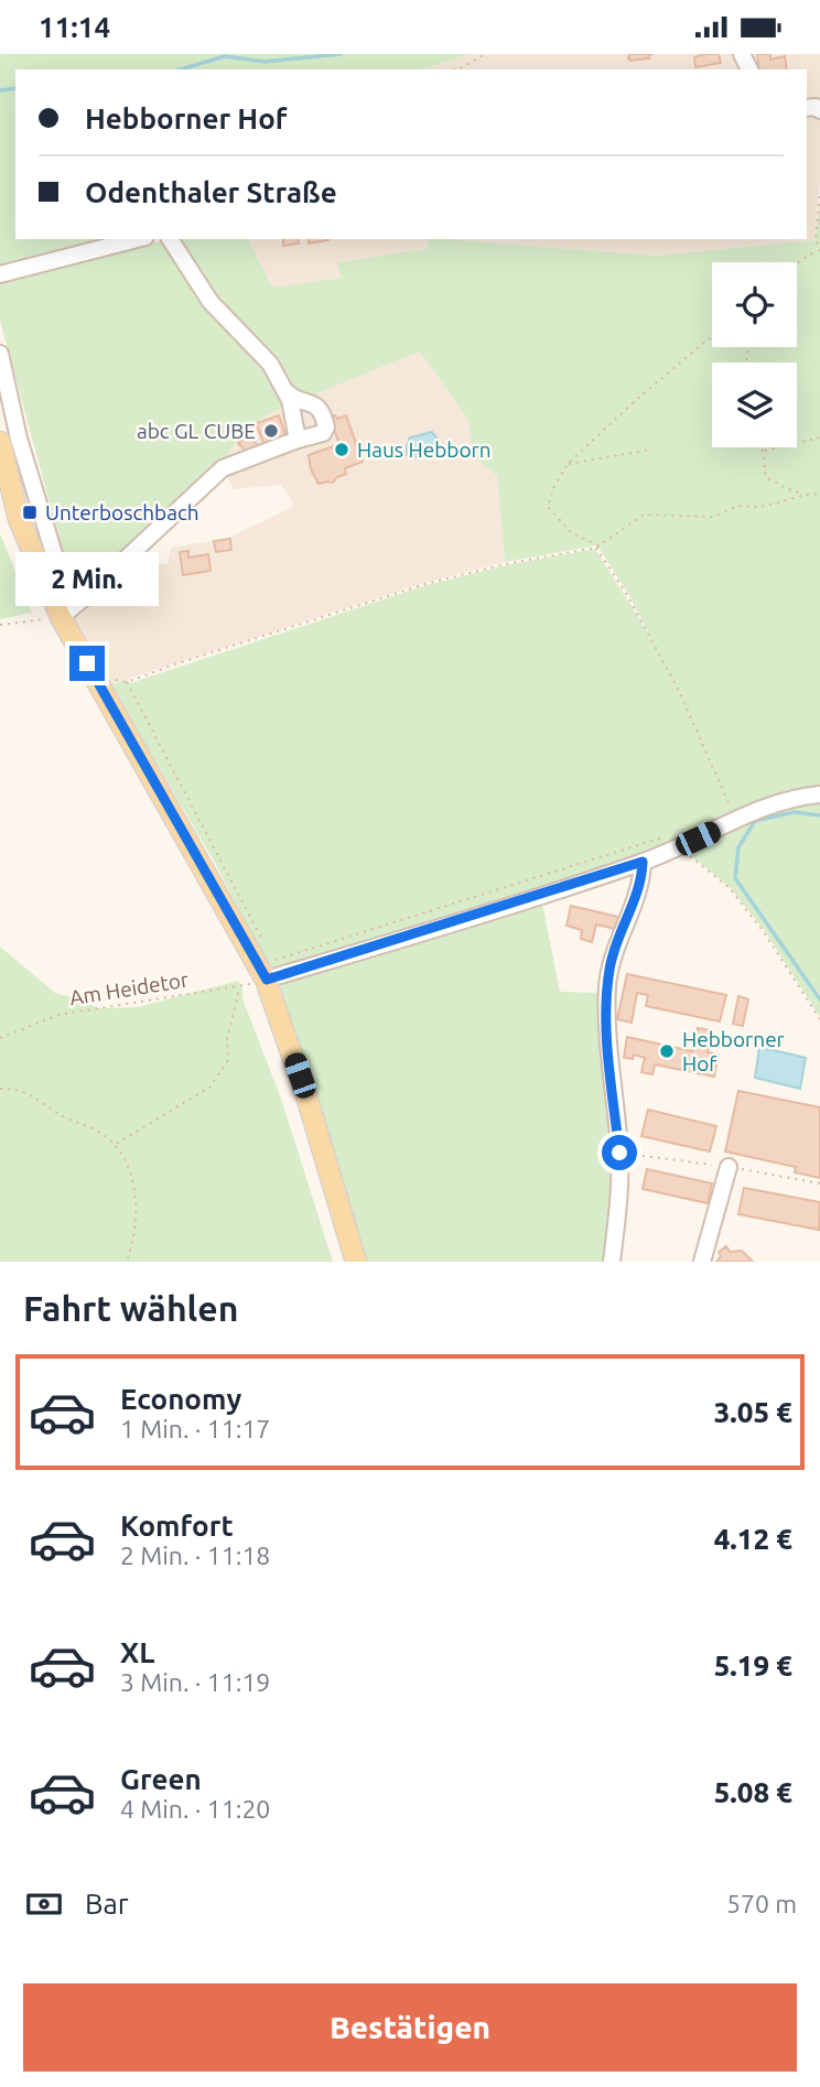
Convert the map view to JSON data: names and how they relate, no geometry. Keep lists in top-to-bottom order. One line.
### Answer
{"streets":{"path":["Am Heidetor"]},"places":{"other":["abc GL CUBE","Haus Hebborn","Hebborner Hof"],"transit":["Unterboschbach"]},"page":{"status":"11:14","banner":["Hebborner Hof","Odenthaler Straße"],"bubble":"2 Min.","heading":"Fahrt wählen","list":[{"name":"Economy","note":"1 Min. · 11:17","value":"3.05 €"},{"name":"Komfort","note":"2 Min. · 11:18","value":"4.12 €"},{"name":"XL","note":"3 Min. · 11:19","value":"5.19 €"},{"name":"Green","note":"4 Min. · 11:20","value":"5.08 €"}],"pay":["Bar","570 m"],"buttons":"Bestätigen"}}
